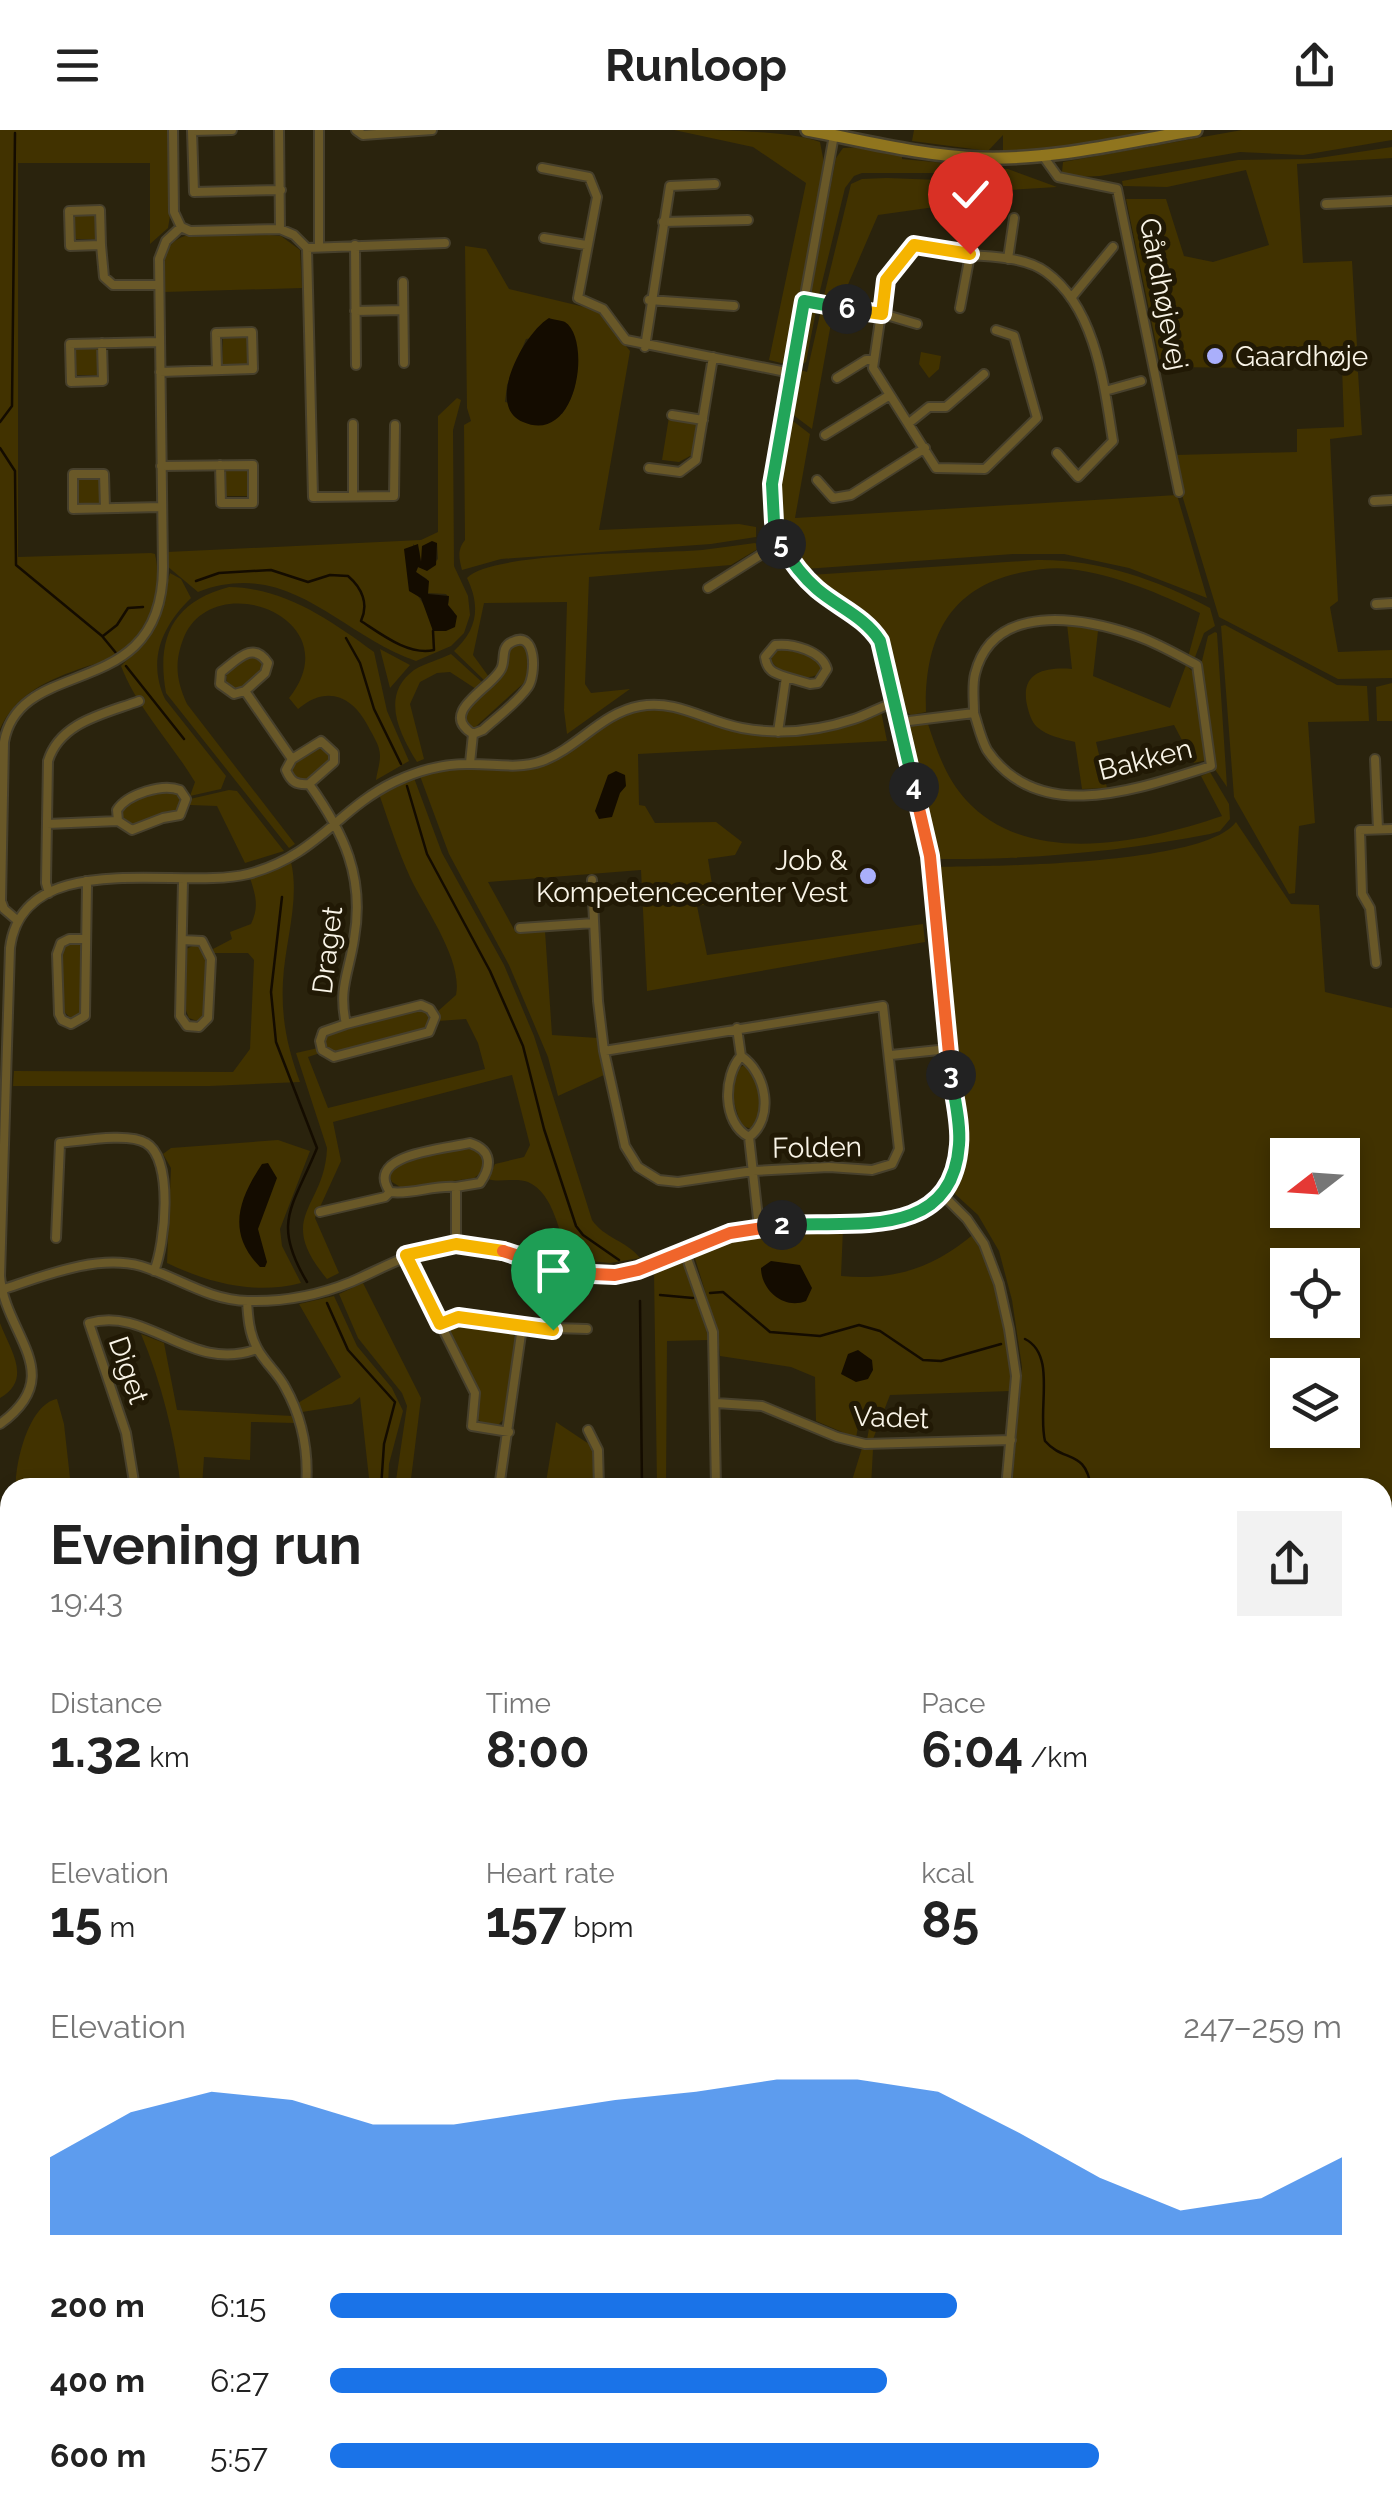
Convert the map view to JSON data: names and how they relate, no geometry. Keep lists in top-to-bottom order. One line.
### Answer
{"streets":{"street":["Gårdhøjevej","Bakken","Draget","Folden","Diget","Vadet"]},"places":["Gaardhøje","Job & Kompetencecenter Vest"],"north":"left","page":{"header":"Runloop","pins":["6","5","4","3","2"],"heading":["Evening run","19:43"],"stats":[["Distance","1.32 km"],["Time","8:00"],["Pace","6:04 /km"],["Elevation","15 m"],["Heart rate","157 bpm"],["kcal","85"]],"chart":["Elevation","247–259 m"],"list":[{"name":"200 m","note":"6:15"},{"name":"400 m","note":"6:27"},{"name":"600 m","note":"5:57"}]}}
